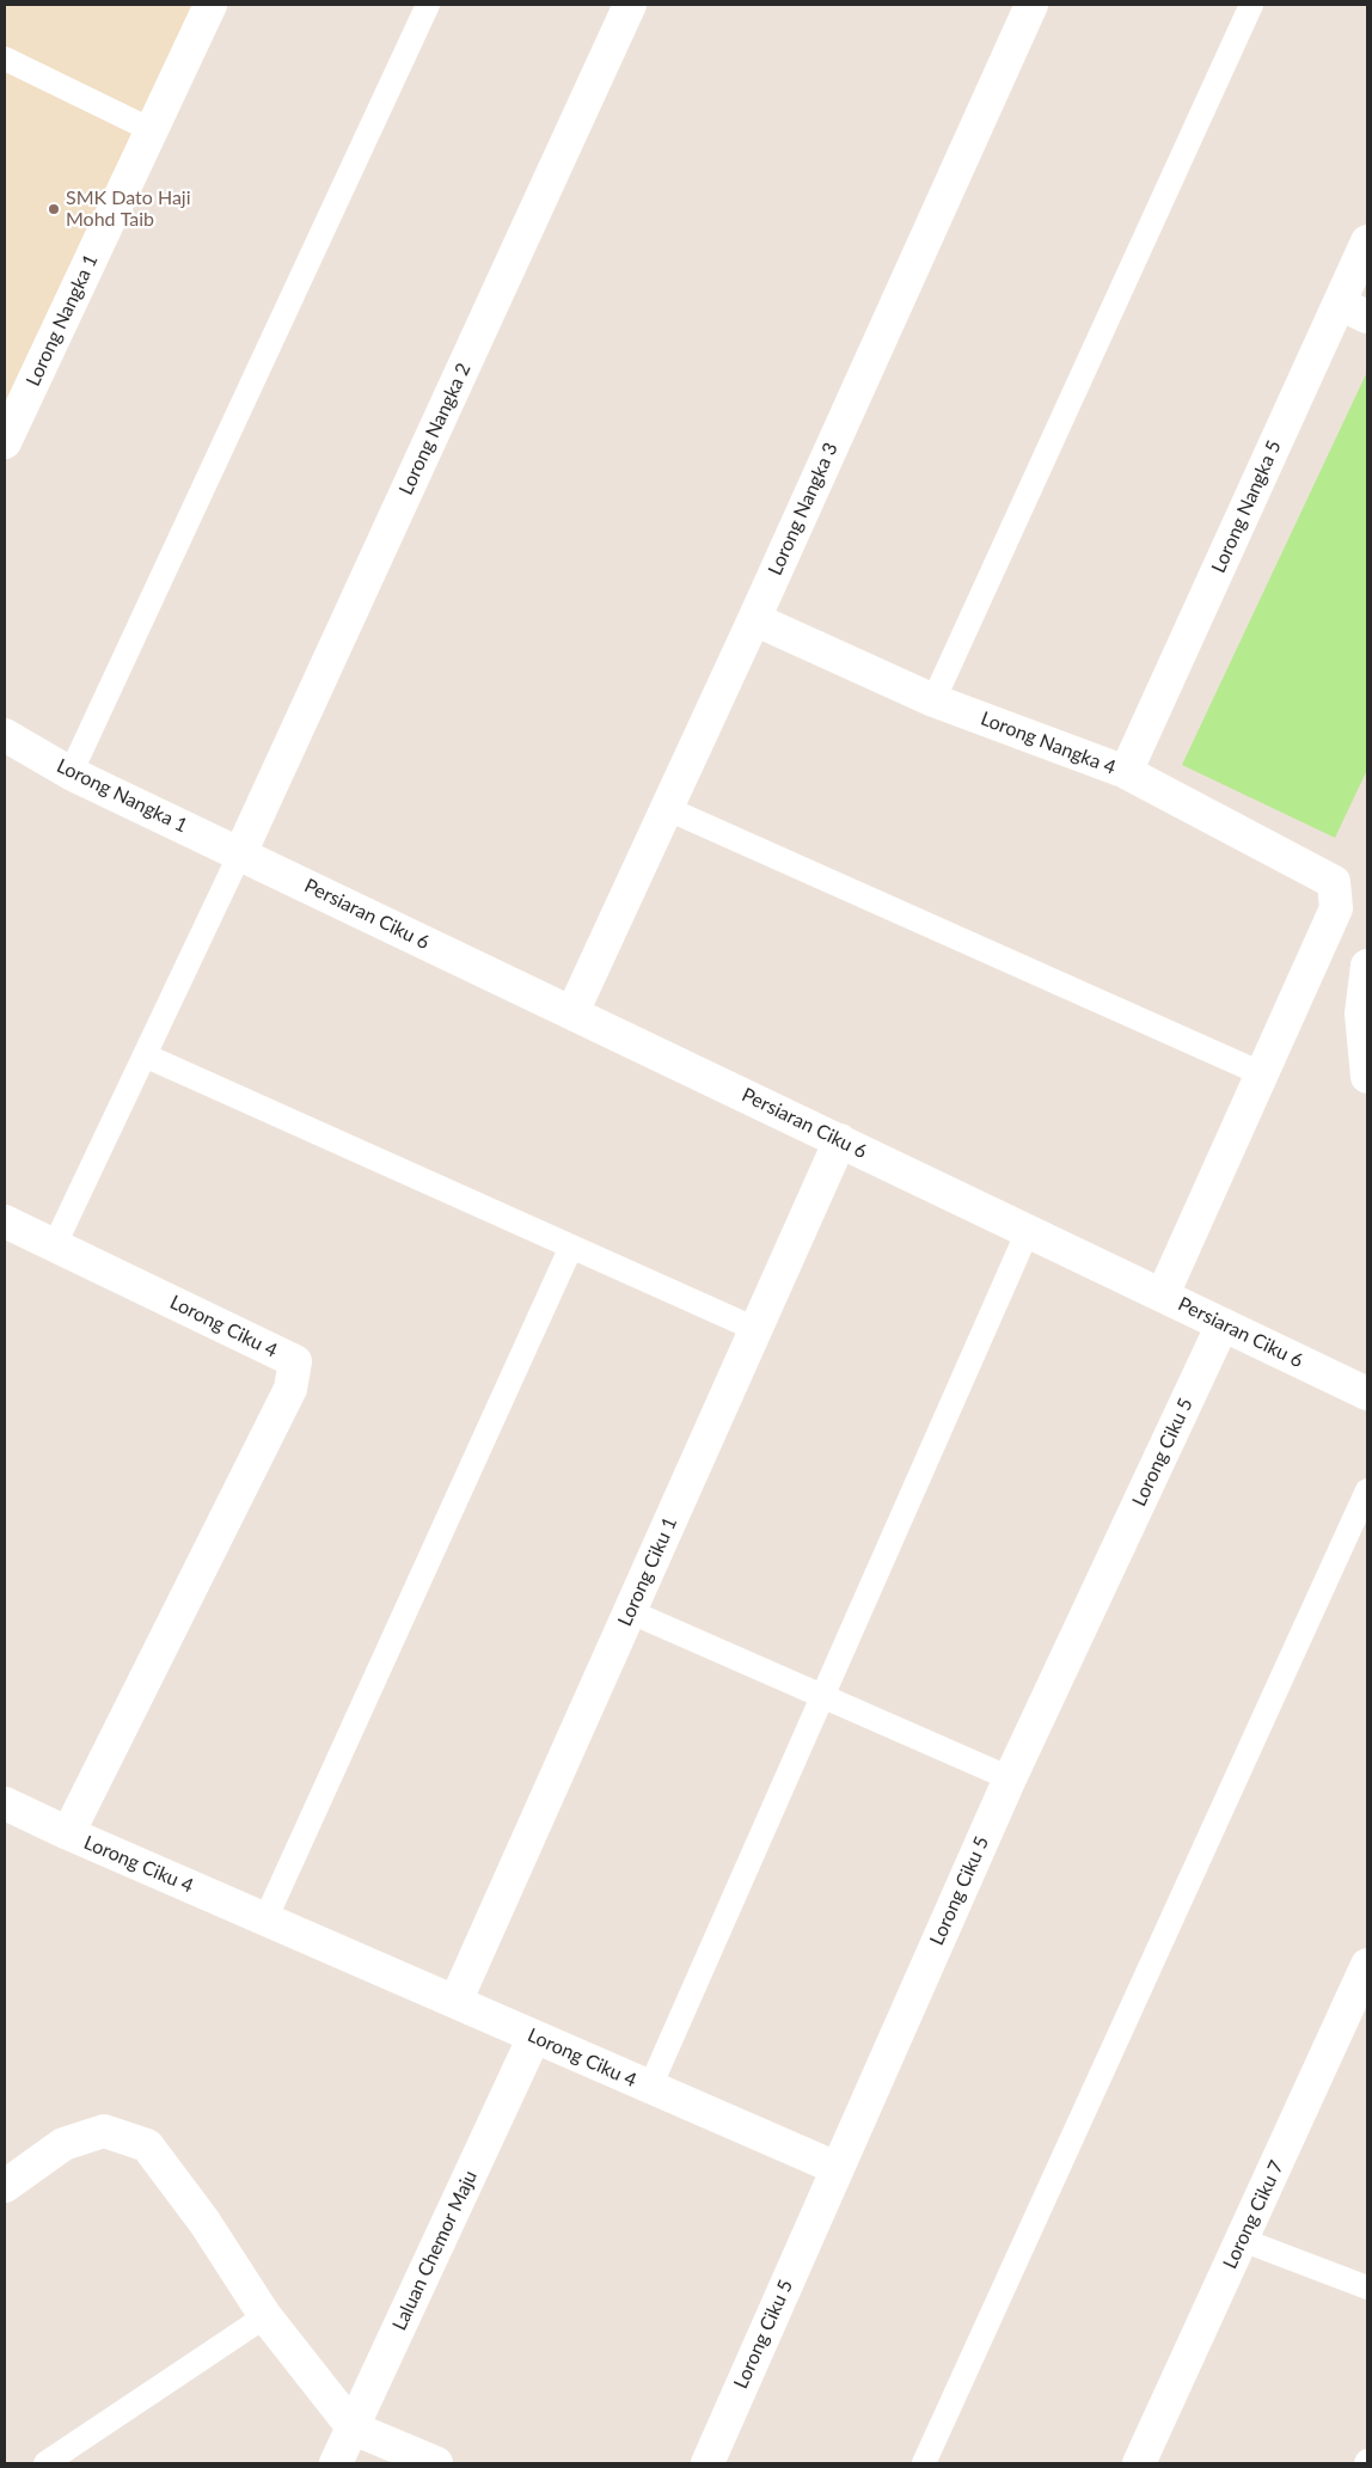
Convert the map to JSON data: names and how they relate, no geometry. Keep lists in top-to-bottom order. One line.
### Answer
{"streets":{"street":["Lorong Nangka 1","Lorong Nangka 2","Lorong Nangka 5","Lorong Nangka 3","Lorong Nangka 4","Persiaran Ciku 6","Lorong Ciku 4","Lorong Ciku 5","Lorong Ciku 1","Lorong Ciku 7","Laluan Chemor Maju"]},"crossings":[["Lorong Nangka 1","Lorong Nangka 2"],["Lorong Nangka 1","Persiaran Ciku 6"],["Lorong Nangka 2","Persiaran Ciku 6"],["Lorong Nangka 5","Lorong Nangka 4"],["Lorong Nangka 3","Lorong Nangka 4"],["Lorong Nangka 3","Persiaran Ciku 6"],["Persiaran Ciku 6","Lorong Ciku 5"],["Persiaran Ciku 6","Lorong Ciku 1"],["Lorong Ciku 4","Lorong Ciku 5"],["Lorong Ciku 4","Lorong Ciku 1"],["Lorong Ciku 4","Laluan Chemor Maju"]],"places":["SMK Dato Haji Mohd Taib"]}
